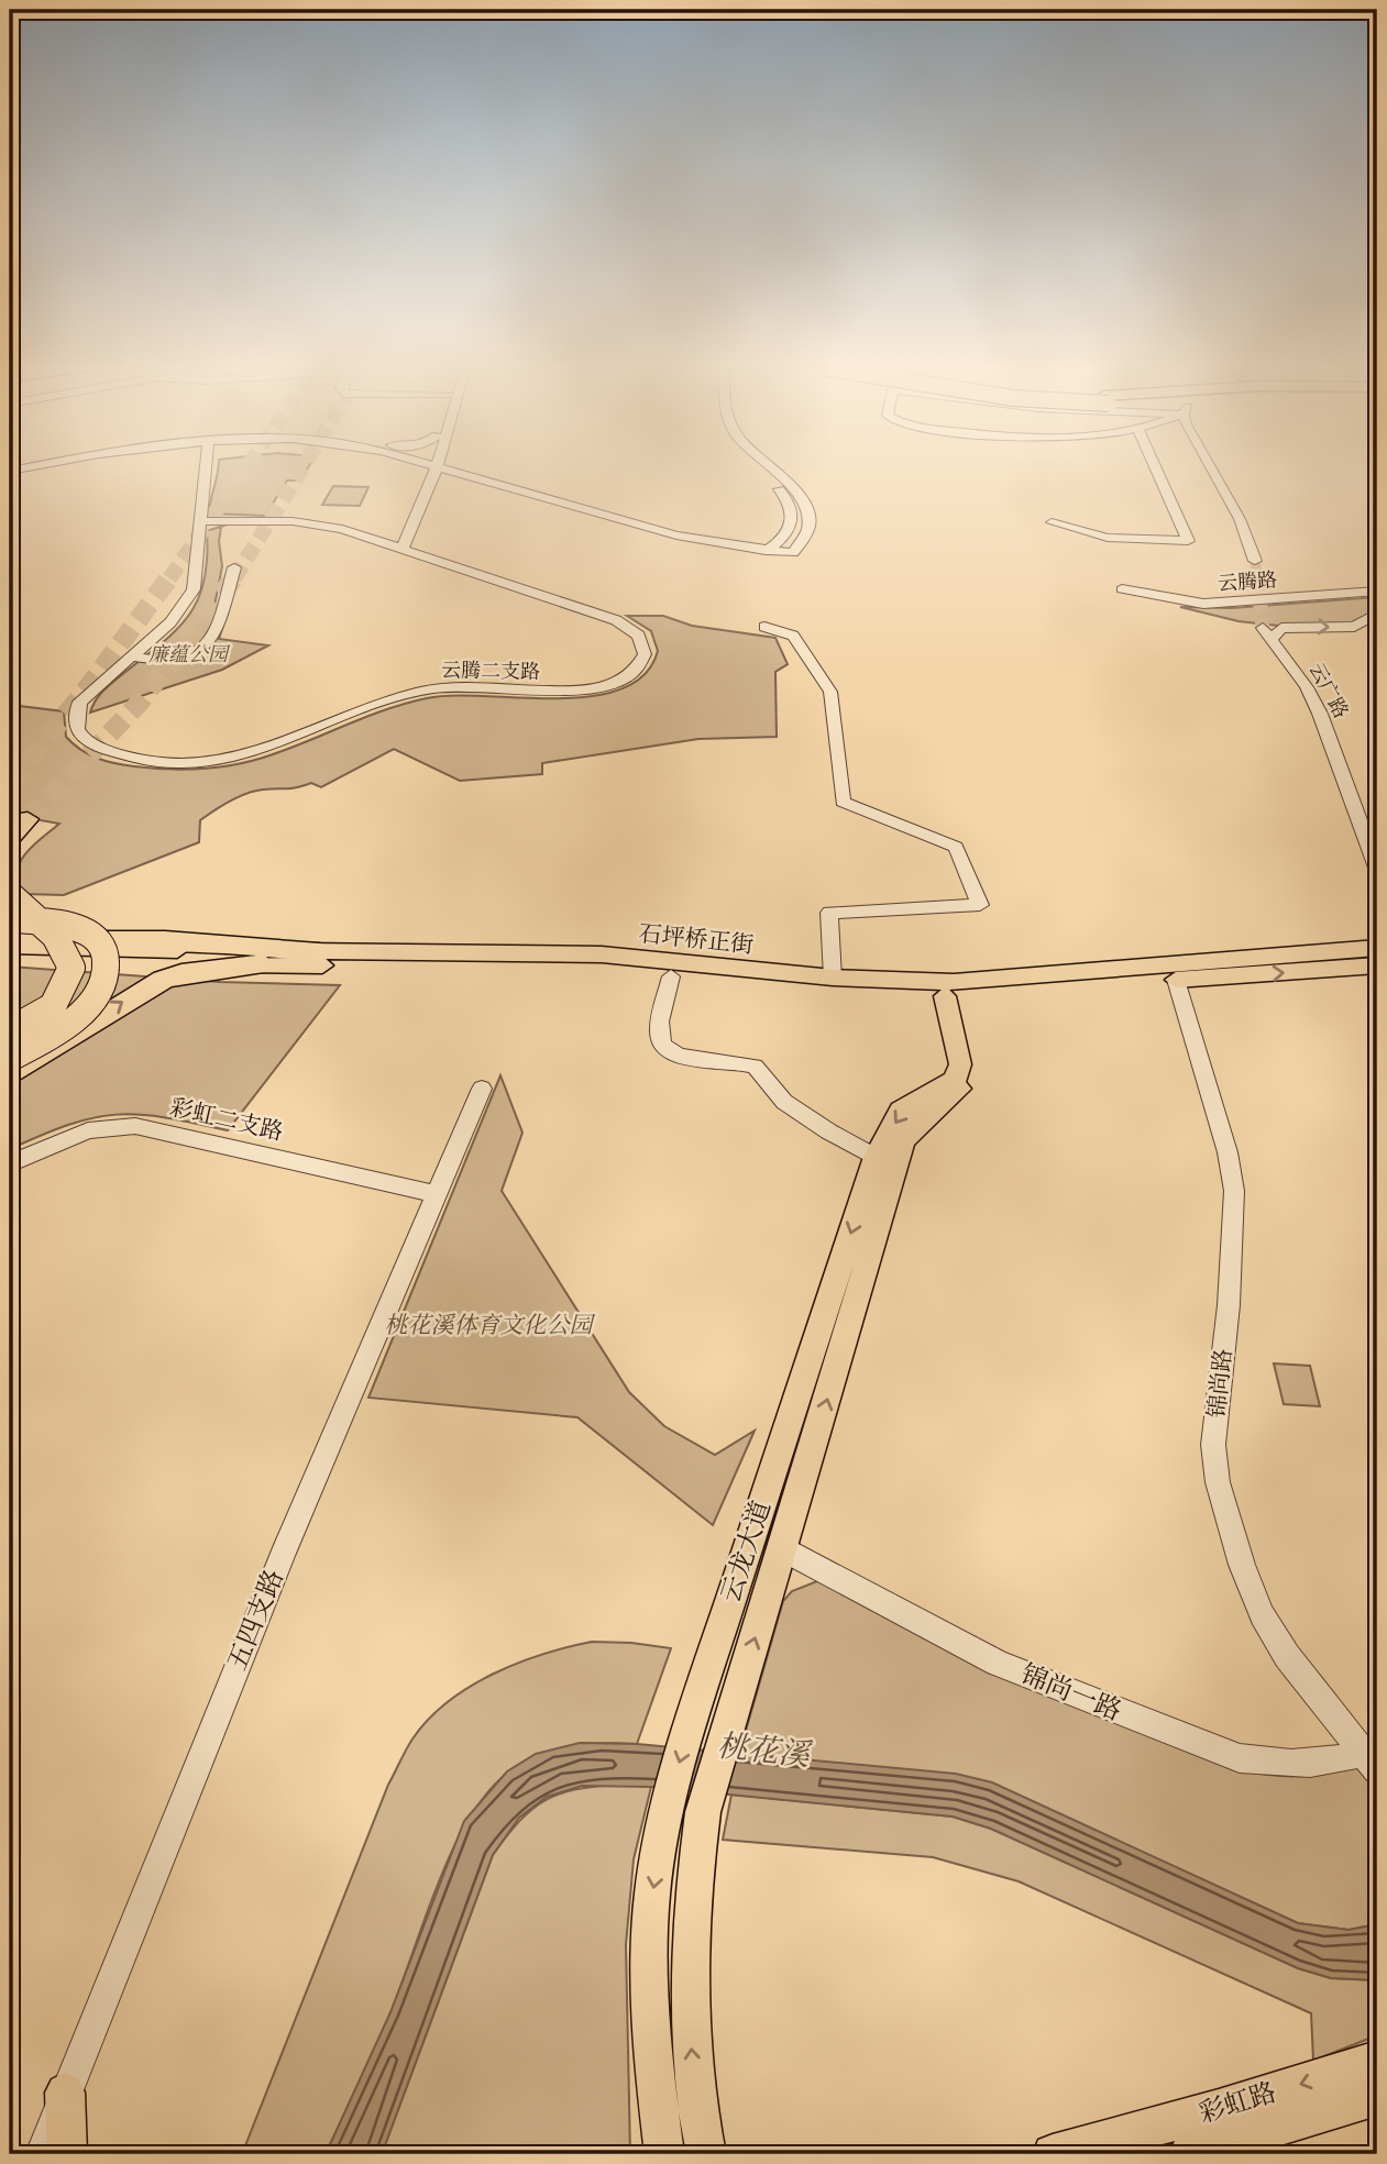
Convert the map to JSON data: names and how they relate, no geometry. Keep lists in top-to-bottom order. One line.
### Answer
{"streets":{"main road":["石坪桥正街","云龙大道","彩虹路"],"street":["云腾路","云腾二支路","云广路","彩虹二支路","锦尚路","五四支路","锦尚一路"]},"crossings":[["石坪桥正街","锦尚路"],["石坪桥正街","云龙大道"],["彩虹二支路","五四支路"],["锦尚路","锦尚一路"],["云龙大道","锦尚一路"]],"water":["桃花溪"],"parks":["廉蕴公园","桃花溪体育文化公园"]}
